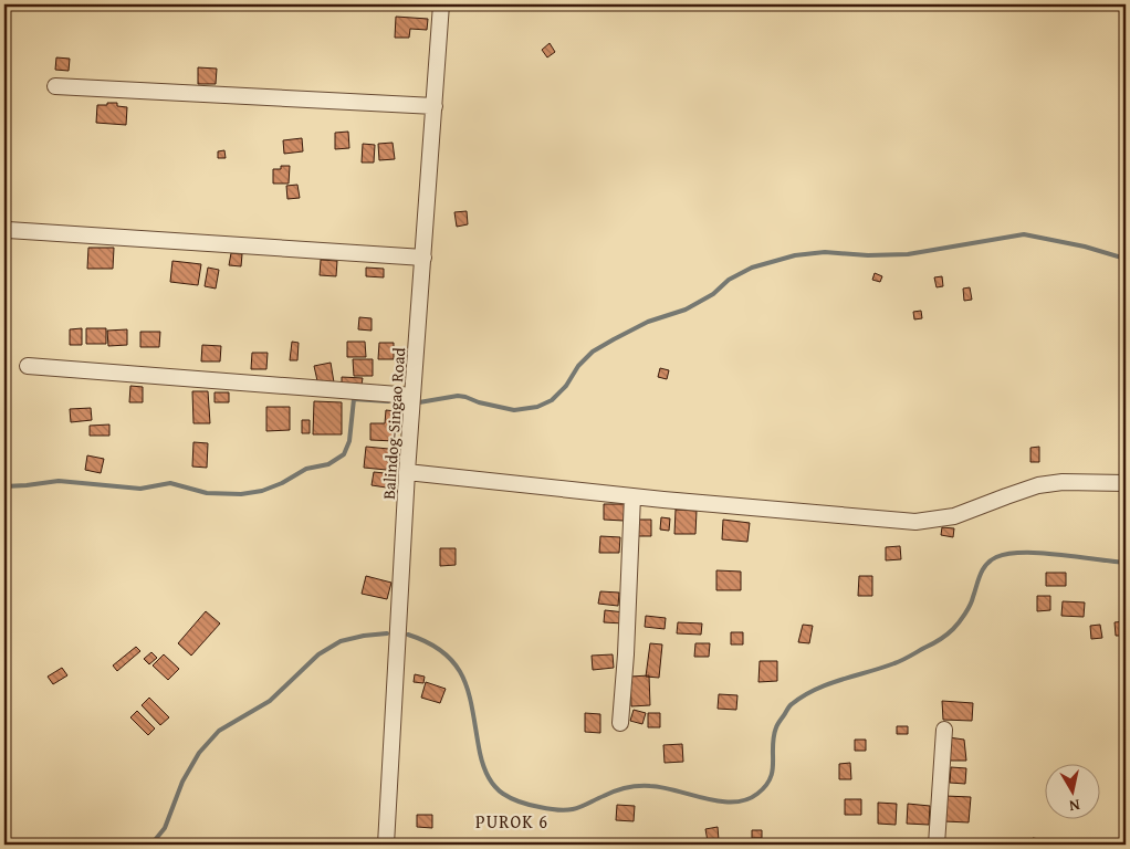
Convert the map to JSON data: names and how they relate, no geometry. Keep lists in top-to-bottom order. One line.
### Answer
{"streets":{"street":["Balindog-Singao Road"]},"districts":["PUROK 6"],"north":"bottom"}
